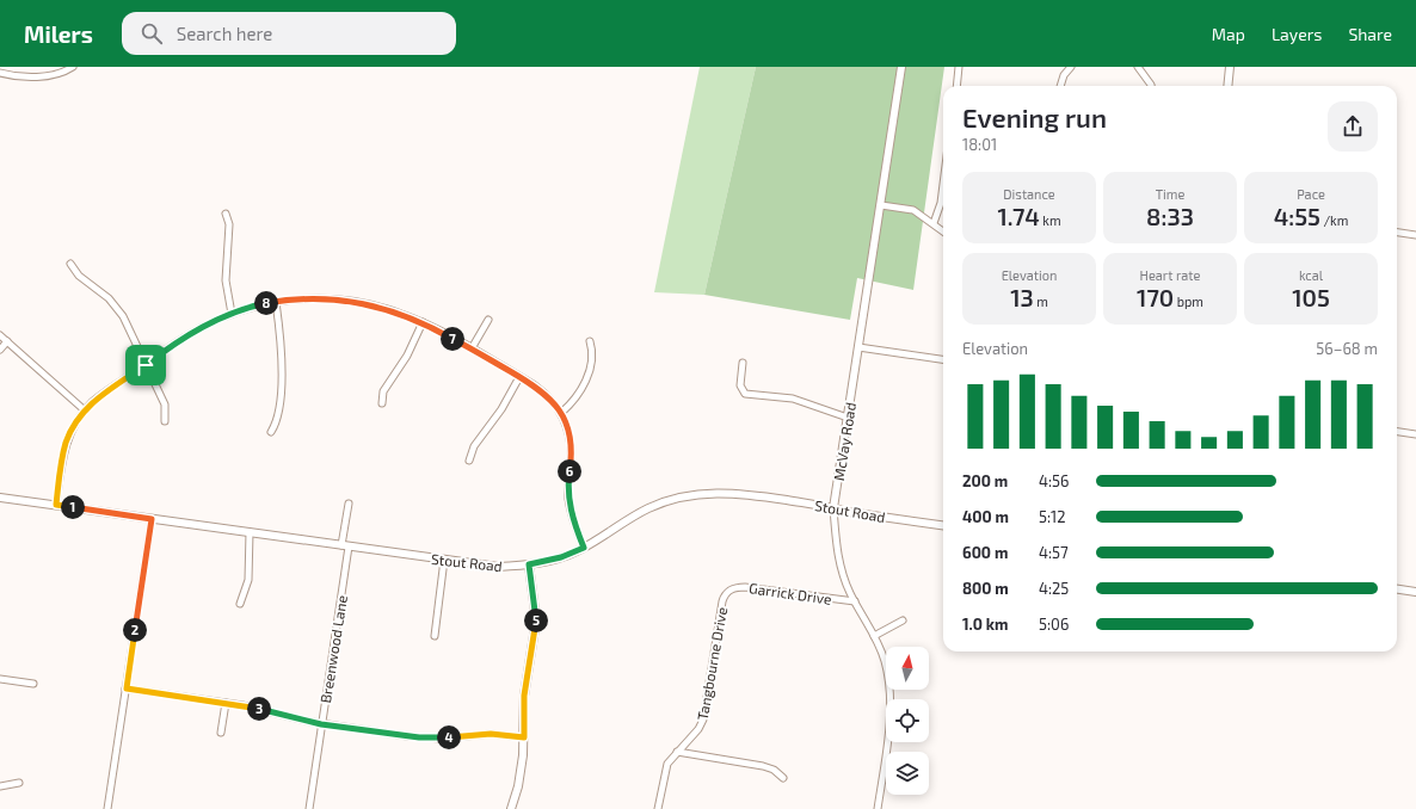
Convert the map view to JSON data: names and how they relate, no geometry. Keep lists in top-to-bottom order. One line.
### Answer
{"streets":{"street":["McVay Road","Stout Road","Garrick Drive","Breenwood Lane","Tangbourne Drive"]},"crossings":[["McVay Road","Stout Road"],["McVay Road","Garrick Drive"],["Stout Road","Breenwood Lane"],["Garrick Drive","Tangbourne Drive"]],"north":"top","page":{"header":"Milers","search":"Search here","nav":["Map","Layers","Share"],"heading":["Evening run","18:01"],"stats":[["Distance","1.74 km"],["Time","8:33"],["Pace","4:55 /km"],["Elevation","13 m"],["Heart rate","170 bpm"],["kcal","105"]],"pins":["8","7","6","1","5","2","3","4"],"chart":["Elevation","56–68 m"],"list":[{"name":"200 m","note":"4:56"},{"name":"400 m","note":"5:12"},{"name":"600 m","note":"4:57"},{"name":"800 m","note":"4:25"},{"name":"1.0 km","note":"5:06"}]}}
